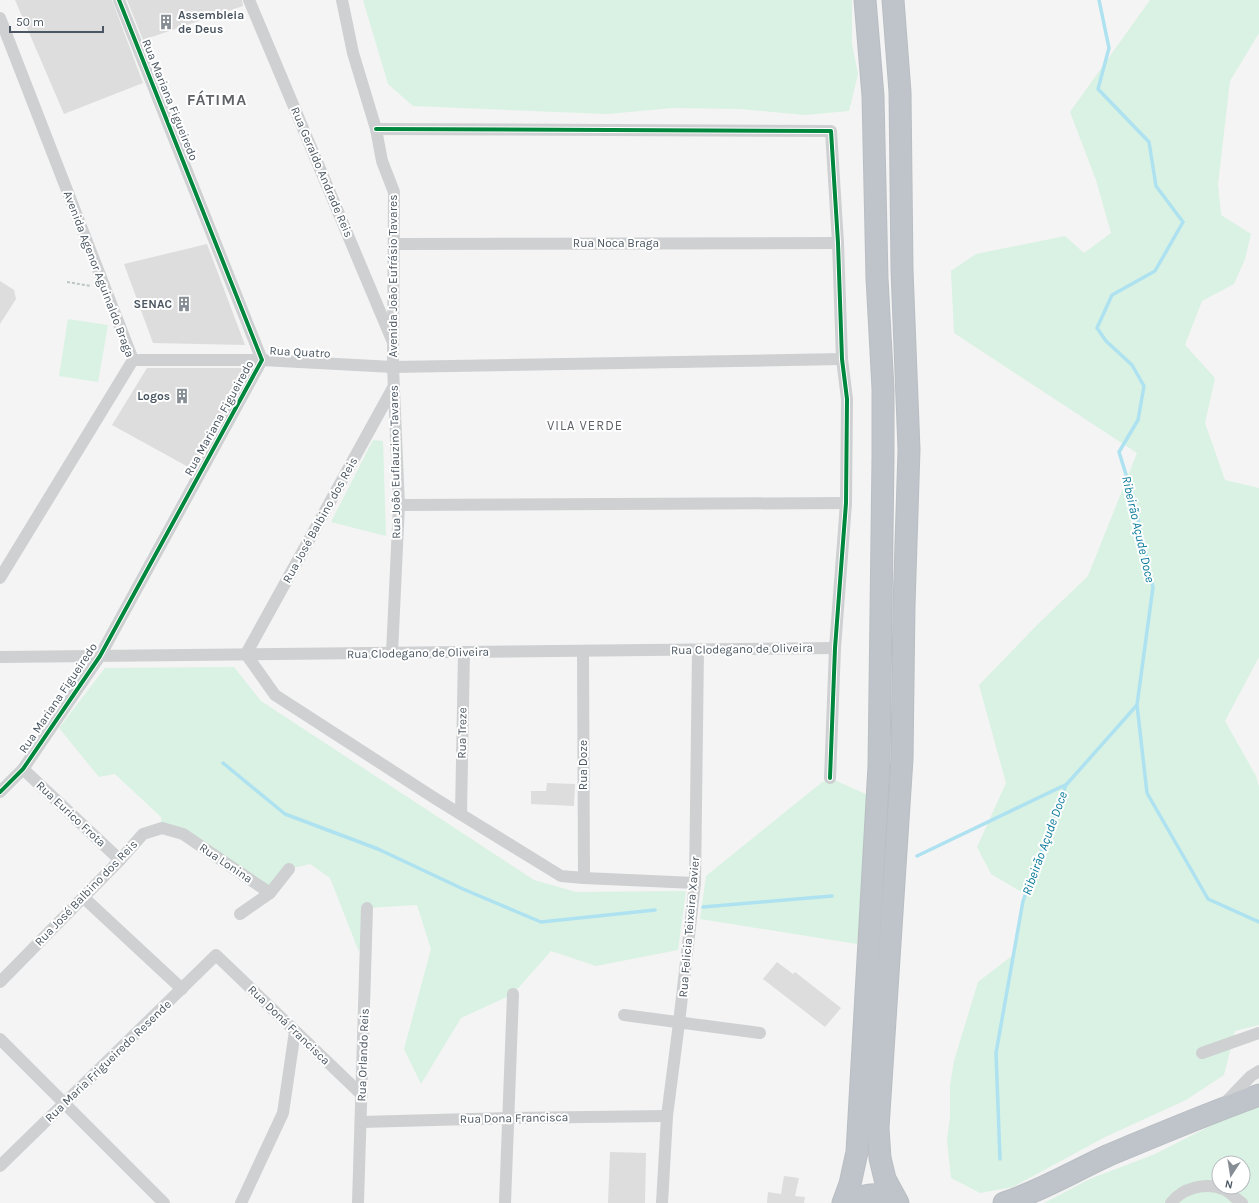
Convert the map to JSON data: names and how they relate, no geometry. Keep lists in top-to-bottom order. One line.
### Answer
{"streets":{"street":["Rua Mariana Figueiredo","Rua Geraldo Andrade Reis","Rua Noca Braga","Avenida Agenor Aguinaldo Braga","Avenida João Eufrásio Tavares","Rua Quatro","Rua João Euflauzino Tavares","Rua José Balbino dos Reis","Rua Clodegano de Oliveira","Rua Treze","Rua Doze","Rua Eurico Frota","Rua Lonina","Rua Felicia Teixeira Xavier","Rua Doná Francisca","Rua Orlando Reis","Rua Maria Frigueiredo Resende","Rua Dona Francisca"]},"crossings":[["Rua Mariana Figueiredo","Rua Quatro"],["Rua Mariana Figueiredo","Rua Clodegano de Oliveira"],["Rua Mariana Figueiredo","Rua Eurico Frota"],["Rua Geraldo Andrade Reis","Avenida João Eufrásio Tavares"],["Rua Noca Braga","Avenida João Eufrásio Tavares"],["Avenida Agenor Aguinaldo Braga","Rua Quatro"],["Avenida João Eufrásio Tavares","Rua Quatro"],["Avenida João Eufrásio Tavares","Rua João Euflauzino Tavares"],["Rua Quatro","Rua João Euflauzino Tavares"],["Rua João Euflauzino Tavares","Rua José Balbino dos Reis"],["Rua João Euflauzino Tavares","Rua Clodegano de Oliveira"],["Rua José Balbino dos Reis","Rua Clodegano de Oliveira"],["Rua José Balbino dos Reis","Rua Eurico Frota"],["Rua José Balbino dos Reis","Rua Lonina"],["Rua Clodegano de Oliveira","Rua Treze"],["Rua Clodegano de Oliveira","Rua Doze"],["Rua Clodegano de Oliveira","Rua Felicia Teixeira Xavier"],["Rua Felicia Teixeira Xavier","Rua Dona Francisca"],["Rua Doná Francisca","Rua Orlando Reis"],["Rua Doná Francisca","Rua Maria Frigueiredo Resende"],["Rua Orlando Reis","Rua Dona Francisca"]],"districts":["FÁTIMA","VILA VERDE"],"water":["Ribeirão Açude Doce"],"places":{"building":["Assembleia de Deus","SENAC","Logos"]},"scale_bar":"50 m","north":"bottom"}
